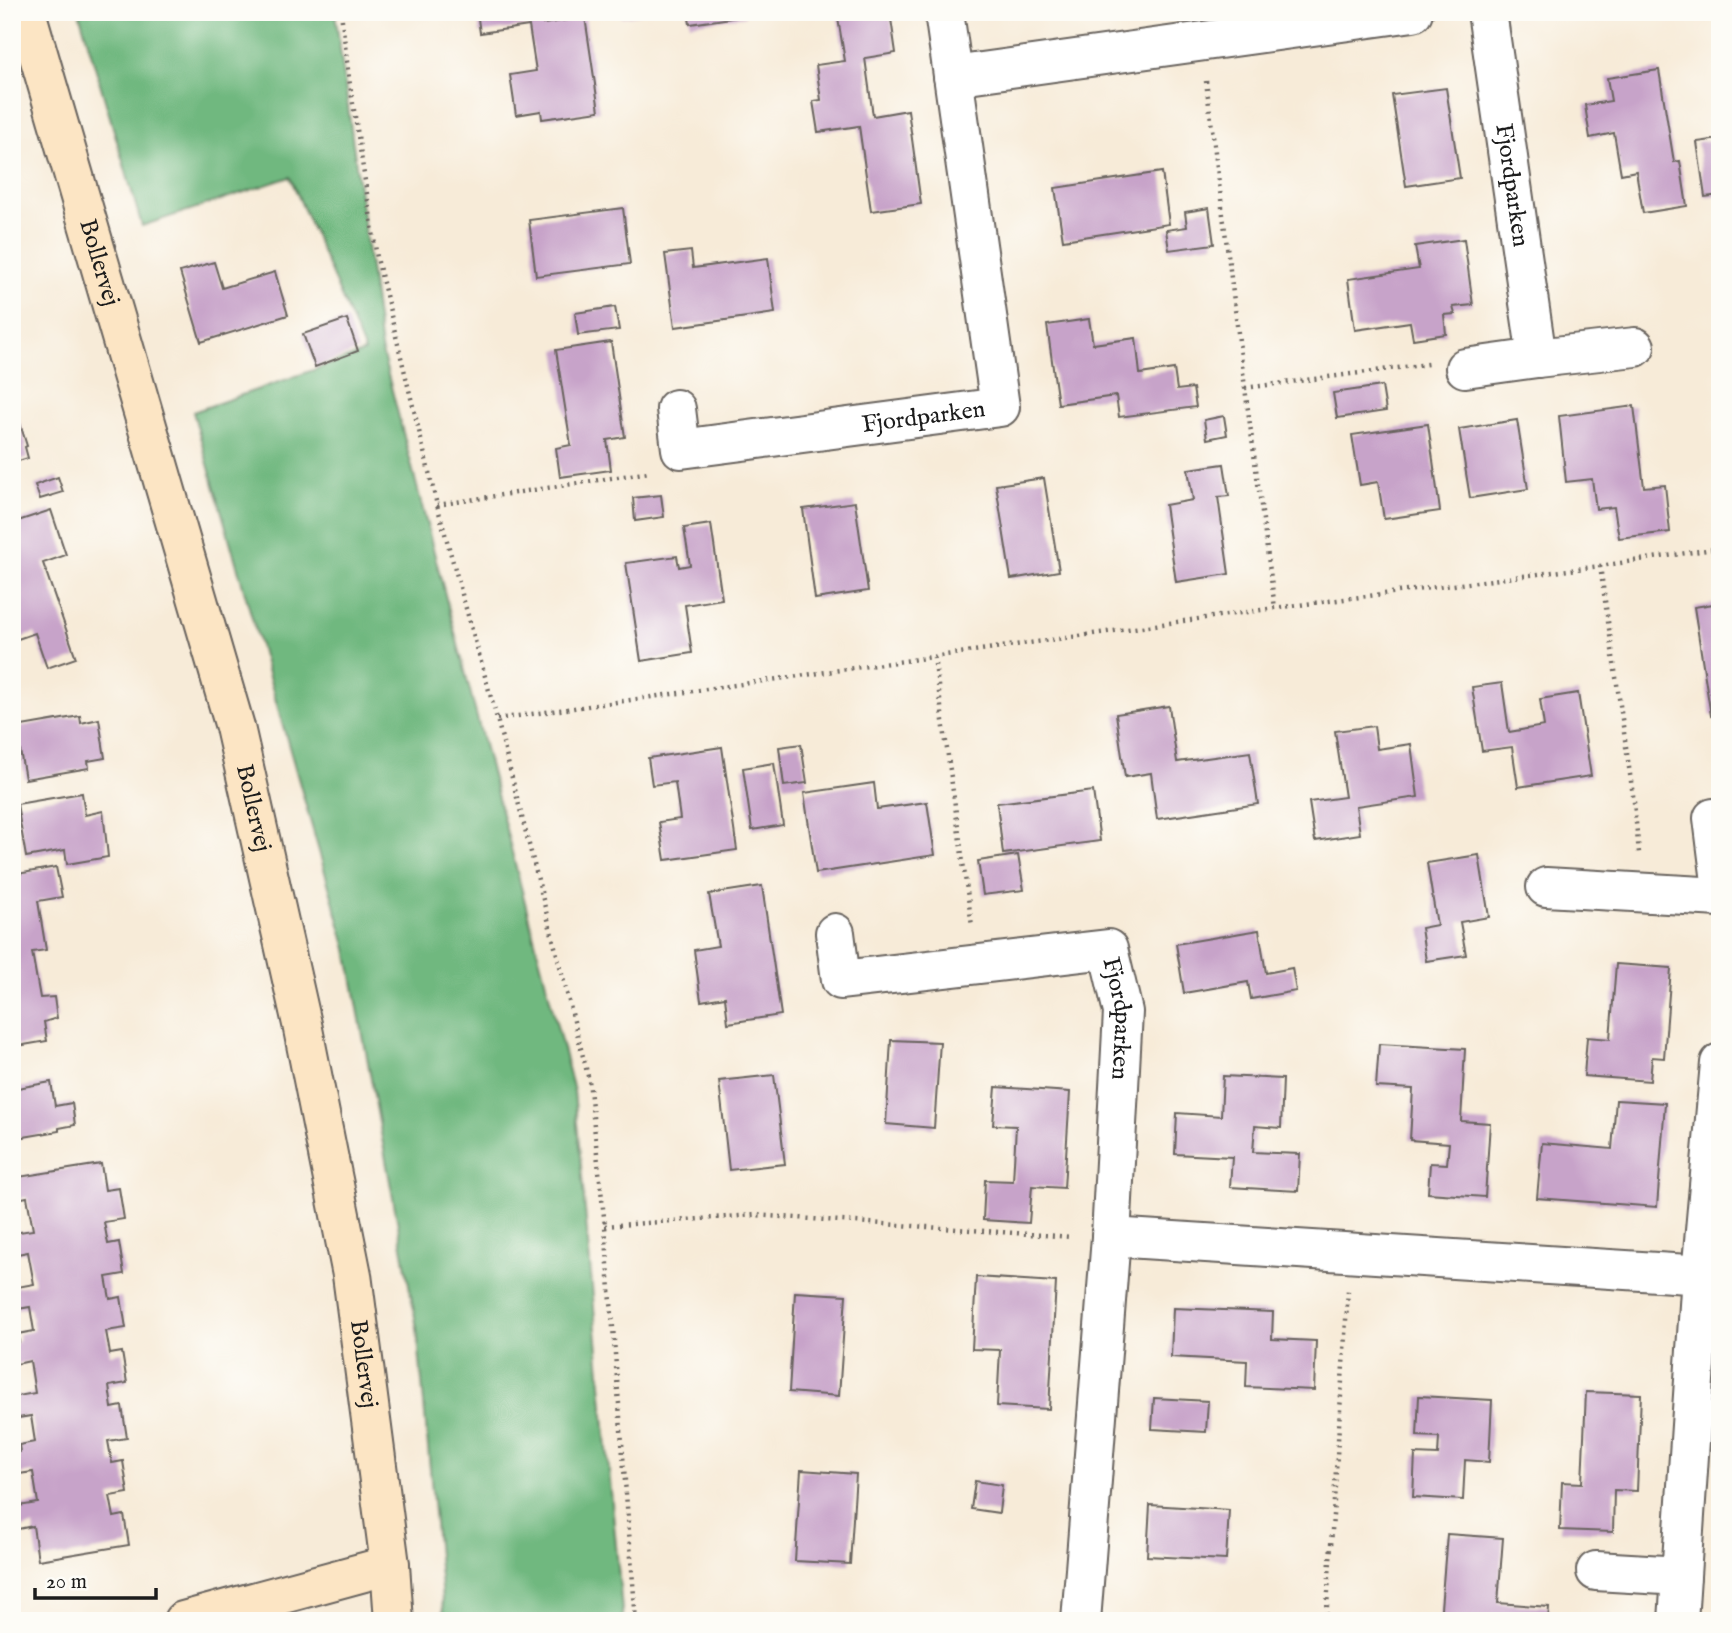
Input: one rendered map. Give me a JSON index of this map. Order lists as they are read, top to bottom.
{
  "streets": {
    "main road": ["Bollervej"],
    "street": ["Fjordparken"]
  },
  "scale_bar": "20 m"
}
